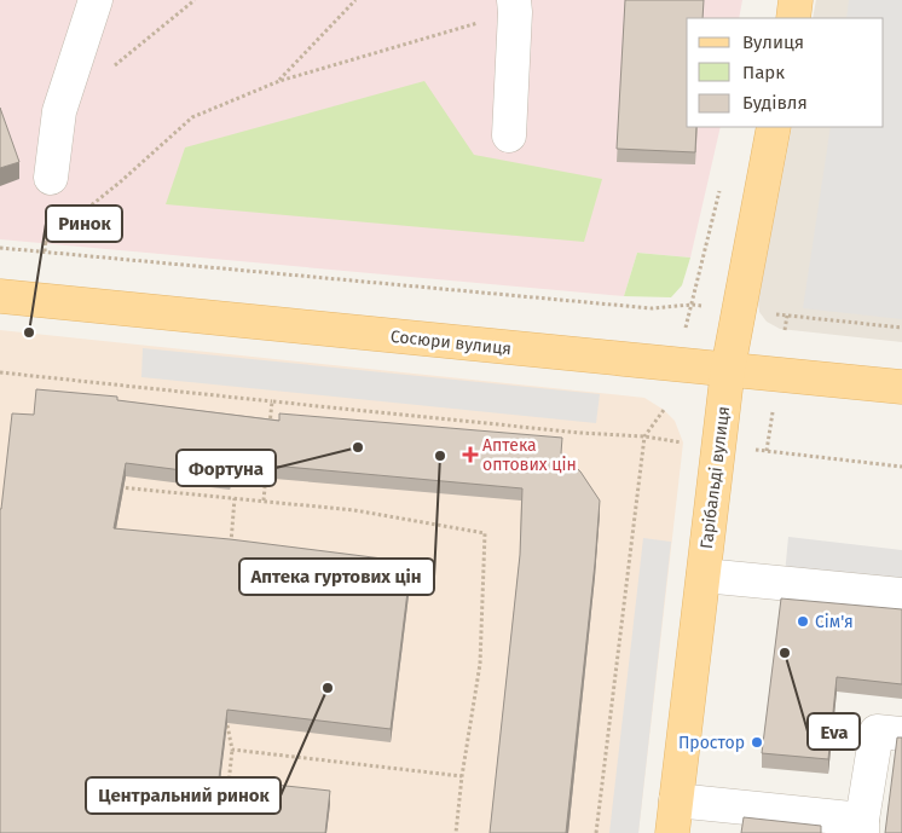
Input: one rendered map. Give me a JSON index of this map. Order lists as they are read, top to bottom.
{
  "streets": {
    "main road": ["Сосюри вулиця", "Гарібальді вулиця"]
  },
  "crossings": [
    ["Сосюри вулиця", "Гарібальді вулиця"]
  ],
  "places": {
    "other": [
      "Ринок",
      "Фортуна",
      "Аптека гуртових цін",
      "Сім'я",
      "Eva",
      "Центральний ринок",
      "Простор"
    ],
    "health": ["Аптека оптових цін"]
  },
  "legend": ["Вулиця", "Парк", "Будівля"]
}
